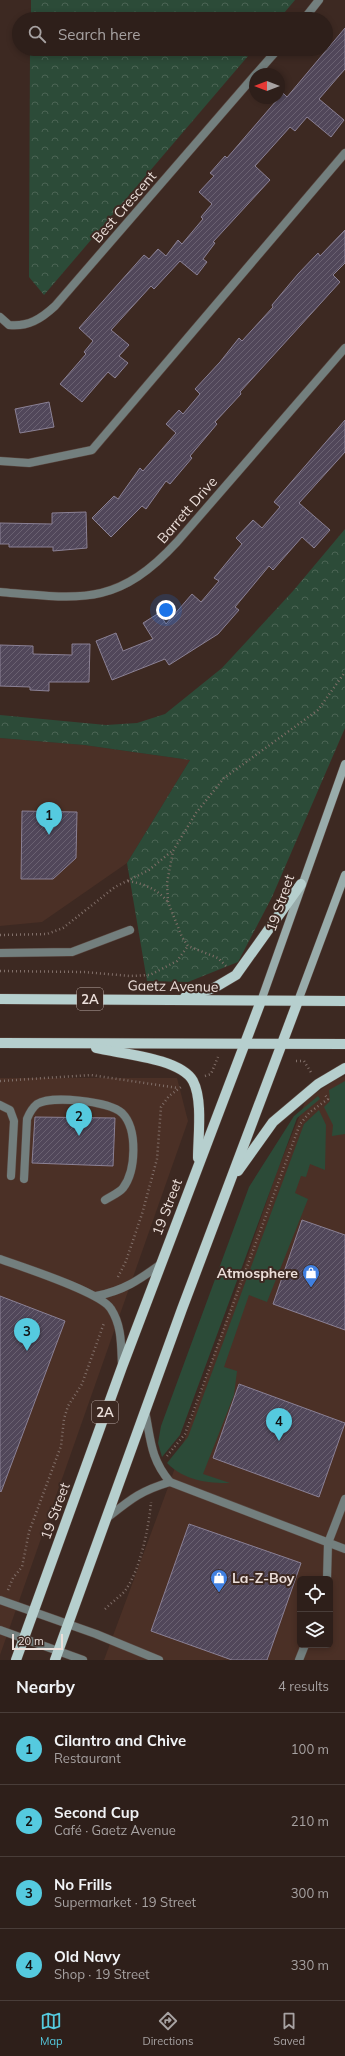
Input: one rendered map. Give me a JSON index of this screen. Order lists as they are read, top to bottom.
{
  "streets": {
    "main road": ["19 Street", "Gaetz Avenue", "2A"],
    "street": ["Best Crescent", "Barrett Drive"]
  },
  "crossings": [
    ["19 Street", "Gaetz Avenue"]
  ],
  "places": {
    "shop": ["Atmosphere", "La-Z-Boy"]
  },
  "scale_bar": "20 m",
  "north": "left",
  "page": {
    "search": "Search here",
    "pins": [
      "1",
      "2",
      "3",
      "4"
    ],
    "scale": "20 m",
    "heading": ["Nearby", "4 results"],
    "list": [
      {
        "mark": "1",
        "name": "Cilantro and Chive",
        "note": "Restaurant",
        "value": "100 m"
      },
      {
        "mark": "2",
        "name": "Second Cup",
        "note": "Café · Gaetz Avenue",
        "value": "210 m"
      },
      {
        "mark": "3",
        "name": "No Frills",
        "note": "Supermarket · 19 Street",
        "value": "300 m"
      },
      {
        "mark": "4",
        "name": "Old Navy",
        "note": "Shop · 19 Street",
        "value": "330 m"
      }
    ],
    "nav": ["Map", "Directions", "Saved"]
  }
}
